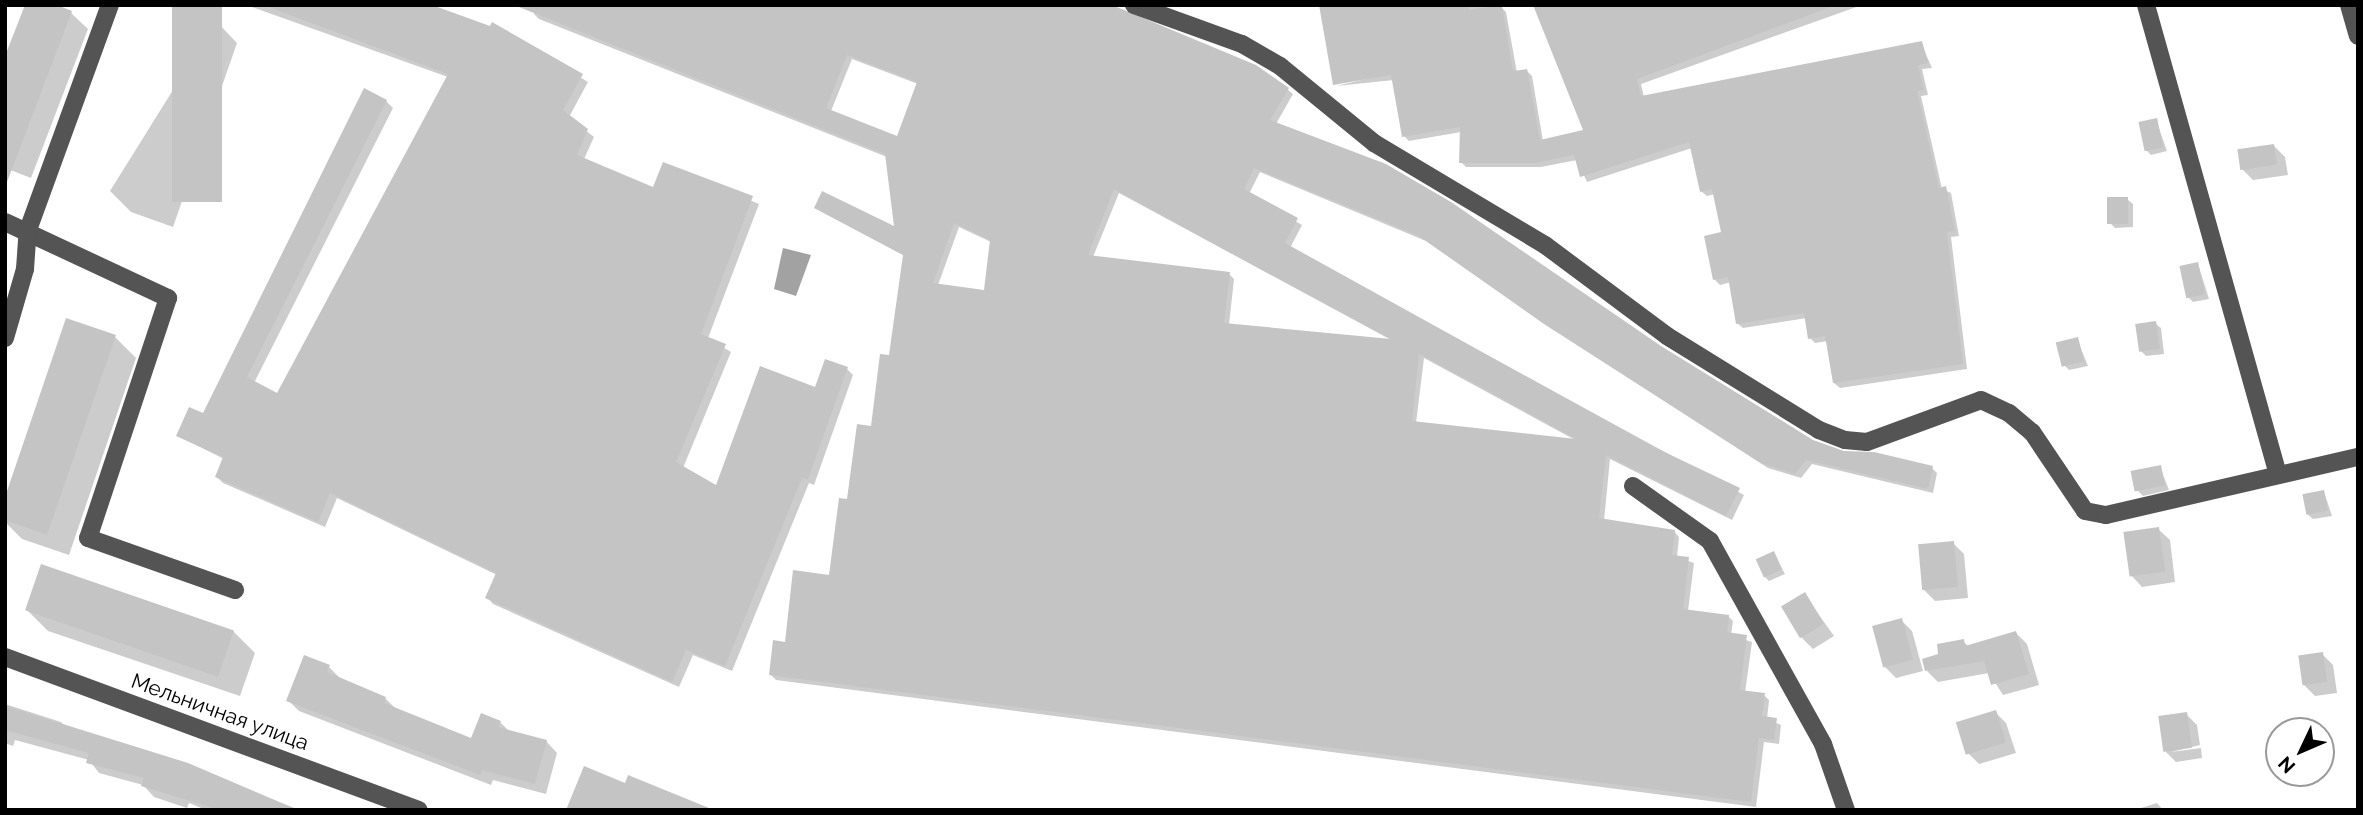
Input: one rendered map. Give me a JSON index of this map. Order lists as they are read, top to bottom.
{
  "streets": {
    "street": ["Мельничная улица"]
  },
  "north": "bottom left"
}
